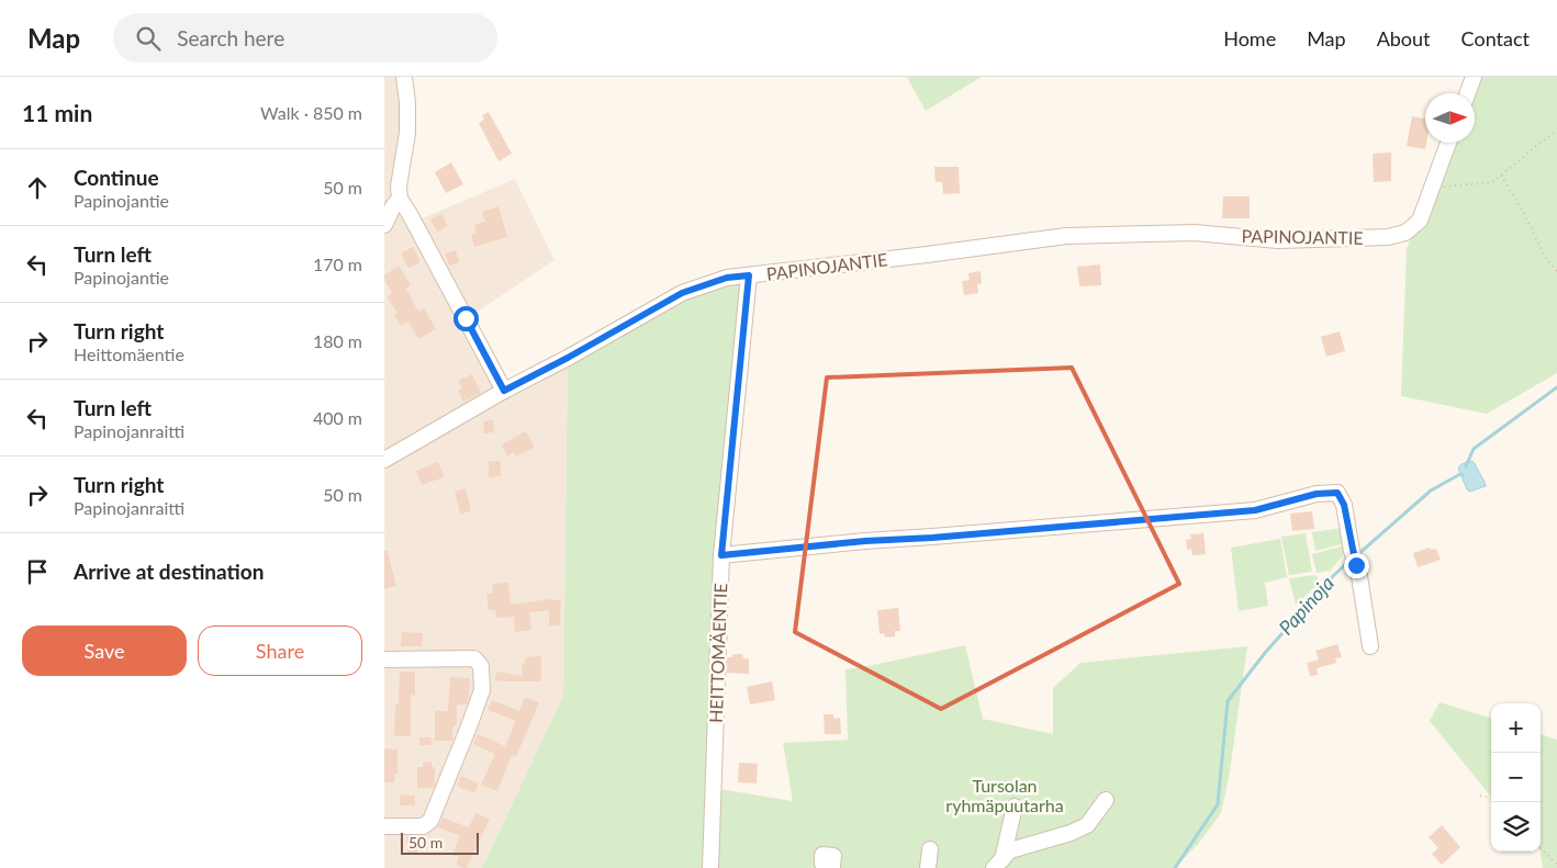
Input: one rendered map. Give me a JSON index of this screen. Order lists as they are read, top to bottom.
{
  "streets": {
    "street": ["PAPINOJANTIE", "HEITTOMÄENTIE"]
  },
  "crossings": [
    ["PAPINOJANTIE", "HEITTOMÄENTIE"]
  ],
  "water": ["Papinoja"],
  "parks": ["Tursolan ryhmäpuutarha"],
  "scale_bar": "50 m",
  "north": "right",
  "page": {
    "header": "Map",
    "search": "Search here",
    "nav": [
      "Home",
      "Map",
      "About",
      "Contact"
    ],
    "heading": ["11 min", "Walk · 850 m"],
    "list": [
      ["Continue", "Papinojantie", "50 m"],
      ["Turn left", "Papinojantie", "170 m"],
      ["Turn right", "Heittomäentie", "180 m"],
      ["Turn left", "Papinojanraitti", "400 m"],
      ["Turn right", "Papinojanraitti", "50 m"],
      "Arrive at destination"
    ],
    "buttons": ["Save", "Share"],
    "map_buttons": ["+", "−"],
    "scale": "50 m"
  }
}
